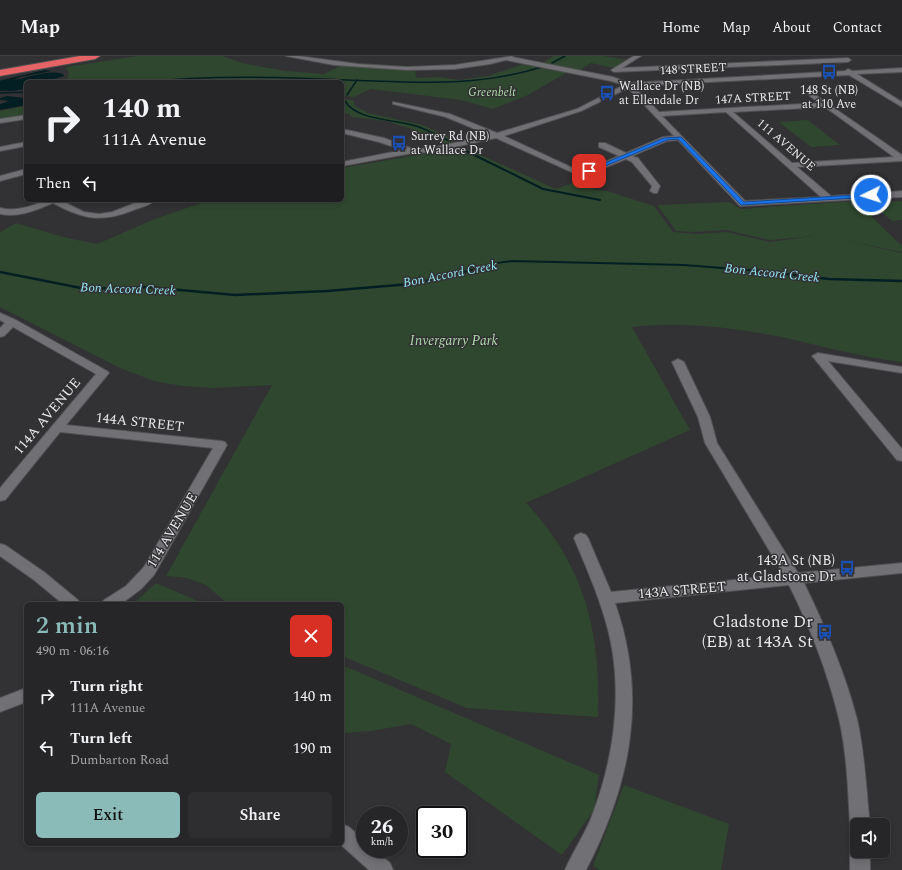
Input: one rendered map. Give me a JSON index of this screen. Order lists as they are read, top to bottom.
{
  "streets": {
    "street": [
      "148 STREET",
      "147A STREET",
      "111 AVENUE",
      "114A AVENUE",
      "144A STREET",
      "114 AVENUE",
      "143A STREET"
    ]
  },
  "crossings": [
    ["147A STREET", "111 AVENUE"],
    ["114A AVENUE", "144A STREET"],
    ["144A STREET", "114 AVENUE"]
  ],
  "water": ["Bon Accord Creek"],
  "parks": ["Greenbelt", "Invergarry Park"],
  "places": {
    "bus stop": [
      "148 St (NB) at 110 Ave",
      "Wallace Dr (NB) at Ellendale Dr",
      "Surrey Rd (NB) at Wallace Dr",
      "143A St (NB) at Gladstone Dr",
      "Gladstone Dr (EB) at 143A St"
    ]
  },
  "page": {
    "header": "Map",
    "nav": [
      "Home",
      "Map",
      "About",
      "Contact"
    ],
    "turn": ["140 m", "111A Avenue"],
    "then": "Then",
    "heading": ["2 min", "490 m · 06:16"],
    "list": [
      {
        "name": "Turn right",
        "note": "111A Avenue",
        "value": "140 m"
      },
      {
        "name": "Turn left",
        "note": "Dumbarton Road",
        "value": "190 m"
      }
    ],
    "buttons": ["Exit", "Share"],
    "speed": "26 km/h",
    "limit": "30"
  }
}
